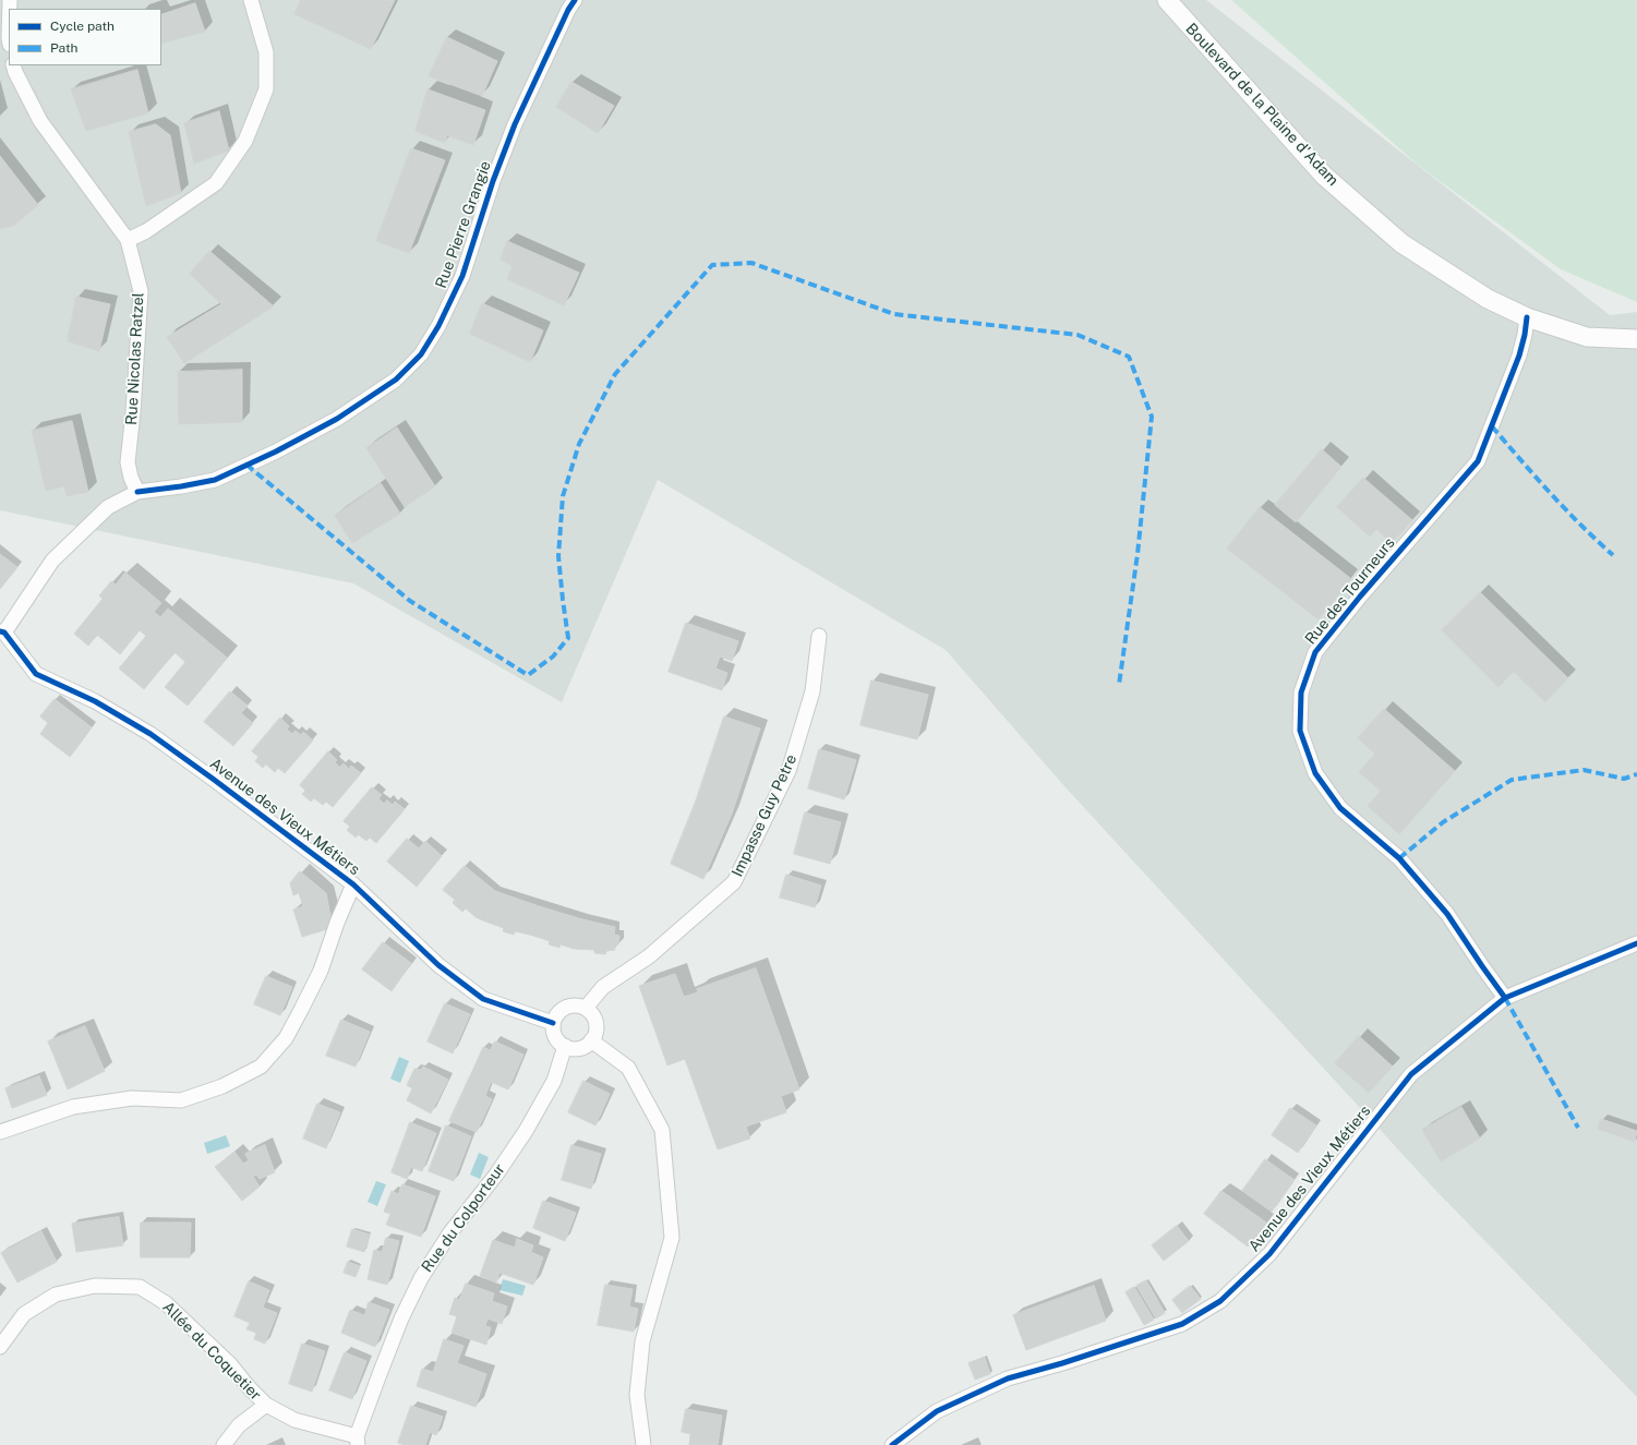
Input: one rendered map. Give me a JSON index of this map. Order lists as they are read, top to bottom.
{
  "streets": {
    "street": [
      "Boulevard de la Plaine d'Adam",
      "Rue Pierre Grangie",
      "Rue Nicolas Ratzel",
      "Rue des Tourneurs",
      "Impasse Guy Petre",
      "Avenue des Vieux Métiers",
      "Rue du Colporteur",
      "Allée du Coquetier"
    ]
  },
  "crossings": [
    ["Boulevard de la Plaine d'Adam", "Rue des Tourneurs"],
    ["Rue Pierre Grangie", "Rue Nicolas Ratzel"],
    ["Rue des Tourneurs", "Avenue des Vieux Métiers"],
    ["Impasse Guy Petre", "Avenue des Vieux Métiers"],
    ["Impasse Guy Petre", "Rue du Colporteur"],
    ["Avenue des Vieux Métiers", "Rue du Colporteur"],
    ["Rue du Colporteur", "Allée du Coquetier"]
  ],
  "legend": ["Cycle path", "Path"]
}
